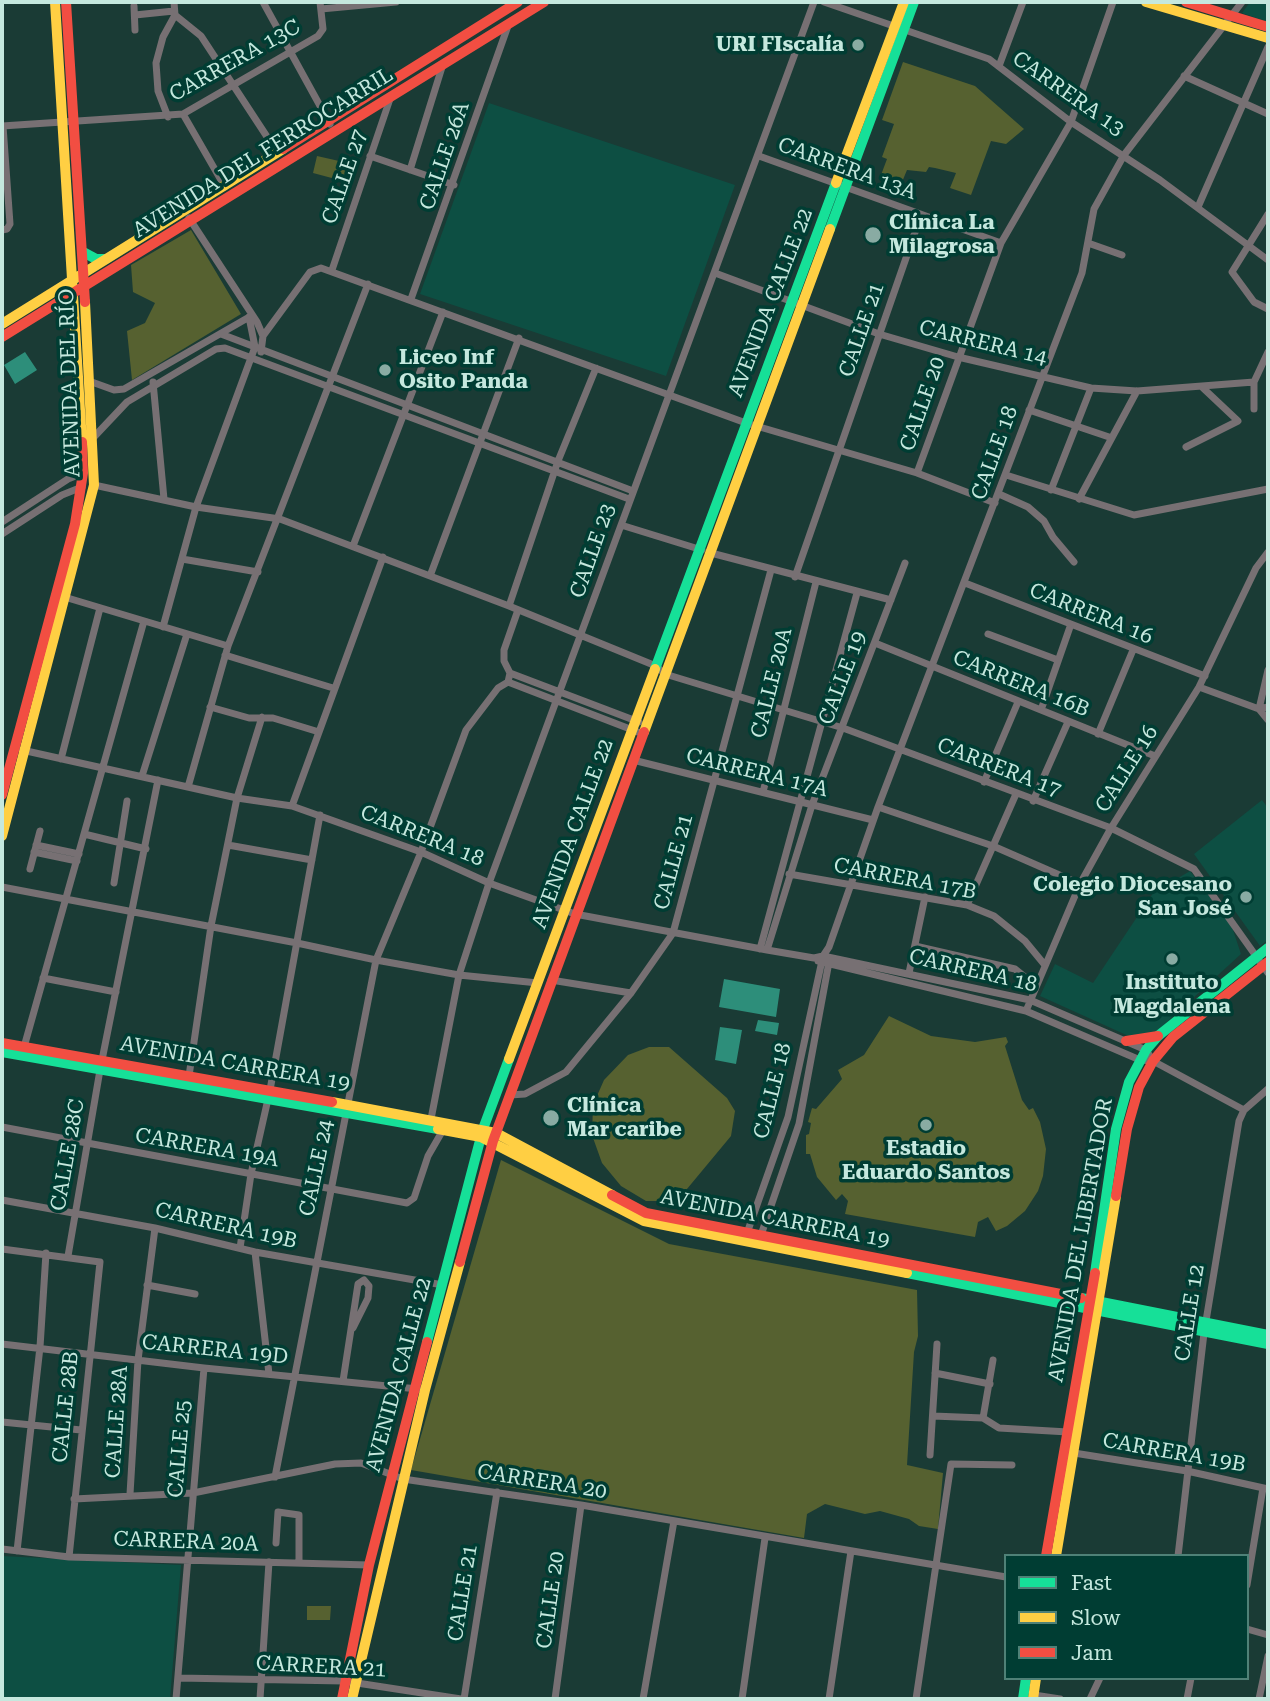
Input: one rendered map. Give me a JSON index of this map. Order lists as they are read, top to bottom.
{
  "streets": {
    "main road": [
      "AVENIDA DEL FERROCARRIL",
      "AVENIDA CALLE 22",
      "AVENIDA DEL RÍO",
      "AVENIDA CARRERA 19",
      "AVENIDA DEL LIBERTADOR"
    ],
    "street": [
      "CARRERA 13C",
      "CARRERA 13",
      "CALLE 26A",
      "CARRERA 13A",
      "CALLE 27",
      "CALLE 21",
      "CARRERA 14",
      "CALLE 20",
      "CALLE 18",
      "CALLE 23",
      "CARRERA 16",
      "CALLE 19",
      "CALLE 20A",
      "CARRERA 16B",
      "CARRERA 17",
      "CALLE 16",
      "CARRERA 17A",
      "CARRERA 18",
      "CARRERA 17B",
      "CARRERA 19A",
      "CALLE 28C",
      "CALLE 24",
      "CARRERA 19B",
      "CALLE 12",
      "CARRERA 19D",
      "CALLE 28B",
      "CALLE 28A",
      "CALLE 25",
      "CARRERA 20",
      "CARRERA 20A",
      "CARRERA 21"
    ]
  },
  "crossings": [
    ["CARRERA 13C", "CALLE 27"],
    ["CARRERA 13C", "AVENIDA DEL RÍO"],
    ["CARRERA 13", "AVENIDA CALLE 22"],
    ["CARRERA 13", "CALLE 20"],
    ["CARRERA 13", "CALLE 18"],
    ["AVENIDA DEL FERROCARRIL", "CALLE 26A"],
    ["AVENIDA DEL FERROCARRIL", "CALLE 27"],
    ["AVENIDA DEL FERROCARRIL", "AVENIDA DEL RÍO"],
    ["CARRERA 13A", "AVENIDA CALLE 22"],
    ["CARRERA 13A", "CALLE 21"],
    ["CARRERA 13A", "CALLE 20"],
    ["CARRERA 13A", "CALLE 23"],
    ["AVENIDA CALLE 22", "CALLE 21"],
    ["AVENIDA CALLE 22", "CARRERA 14"],
    ["AVENIDA CALLE 22", "CARRERA 17"],
    ["AVENIDA CALLE 22", "CARRERA 17A"],
    ["AVENIDA CALLE 22", "CARRERA 18"],
    ["AVENIDA CALLE 22", "AVENIDA CARRERA 19"],
    ["AVENIDA CALLE 22", "CARRERA 19B"],
    ["AVENIDA CALLE 22", "CARRERA 19D"],
    ["AVENIDA CALLE 22", "CARRERA 20"],
    ["AVENIDA CALLE 22", "CARRERA 20A"],
    ["AVENIDA CALLE 22", "CARRERA 21"],
    ["CALLE 21", "CARRERA 14"],
    ["CALLE 21", "CARRERA 17"],
    ["CALLE 21", "CARRERA 17A"],
    ["CALLE 21", "CARRERA 18"],
    ["CALLE 21", "CARRERA 20"],
    ["CALLE 21", "CARRERA 21"],
    ["CARRERA 14", "CALLE 20"],
    ["CARRERA 14", "CALLE 18"],
    ["CARRERA 14", "CALLE 23"],
    ["AVENIDA DEL RÍO", "CARRERA 18"],
    ["CALLE 20", "CARRERA 20"],
    ["CALLE 18", "CARRERA 16"],
    ["CALLE 18", "CARRERA 16B"],
    ["CALLE 18", "CARRERA 17"],
    ["CALLE 18", "CARRERA 17A"],
    ["CALLE 18", "CARRERA 18"],
    ["CALLE 18", "CARRERA 17B"],
    ["CALLE 18", "AVENIDA CARRERA 19"],
    ["CALLE 23", "CARRERA 18"],
    ["CALLE 23", "AVENIDA CARRERA 19"],
    ["CARRERA 16", "CALLE 16"],
    ["CALLE 19", "CARRERA 16B"],
    ["CALLE 19", "CARRERA 17"],
    ["CALLE 19", "CARRERA 17A"],
    ["CALLE 20A", "CARRERA 17"],
    ["CALLE 20A", "CARRERA 17A"],
    ["CARRERA 16B", "CALLE 16"],
    ["CARRERA 17", "CALLE 16"],
    ["CARRERA 17", "AVENIDA DEL LIBERTADOR"],
    ["CALLE 16", "CARRERA 18"],
    ["CALLE 16", "CARRERA 17B"],
    ["CARRERA 18", "CALLE 28C"],
    ["CARRERA 18", "CALLE 24"],
    ["CARRERA 18", "AVENIDA DEL LIBERTADOR"],
    ["AVENIDA CARRERA 19", "CARRERA 19A"],
    ["AVENIDA CARRERA 19", "CALLE 28C"],
    ["AVENIDA CARRERA 19", "CALLE 24"],
    ["AVENIDA CARRERA 19", "AVENIDA DEL LIBERTADOR"],
    ["AVENIDA CARRERA 19", "CALLE 12"],
    ["CARRERA 19A", "CALLE 28C"],
    ["CARRERA 19A", "CALLE 24"],
    ["CALLE 28C", "CARRERA 19B"],
    ["CALLE 28C", "CALLE 28B"],
    ["CALLE 24", "CARRERA 19B"],
    ["CALLE 24", "CARRERA 19D"],
    ["CALLE 24", "CARRERA 20"],
    ["CARRERA 19B", "AVENIDA DEL LIBERTADOR"],
    ["CARRERA 19B", "CALLE 12"],
    ["CARRERA 19B", "CALLE 28A"],
    ["CARRERA 19D", "CALLE 28B"],
    ["CARRERA 19D", "CALLE 28A"],
    ["CARRERA 19D", "CALLE 25"],
    ["CALLE 28B", "CARRERA 20"],
    ["CALLE 28B", "CARRERA 20A"],
    ["CALLE 28A", "CARRERA 20"],
    ["CALLE 25", "CARRERA 20"],
    ["CALLE 25", "CARRERA 20A"],
    ["CALLE 25", "CARRERA 21"]
  ],
  "places": [
    "URI FIscalía",
    "Clínica La Milagrosa",
    "Liceo Inf Osito Panda",
    "Colegio Diocesano San José",
    "Instituto Magdalena",
    "Clínica Mar caribe",
    "Estadio Eduardo Santos"
  ],
  "legend": ["Fast", "Slow", "Jam"]
}
